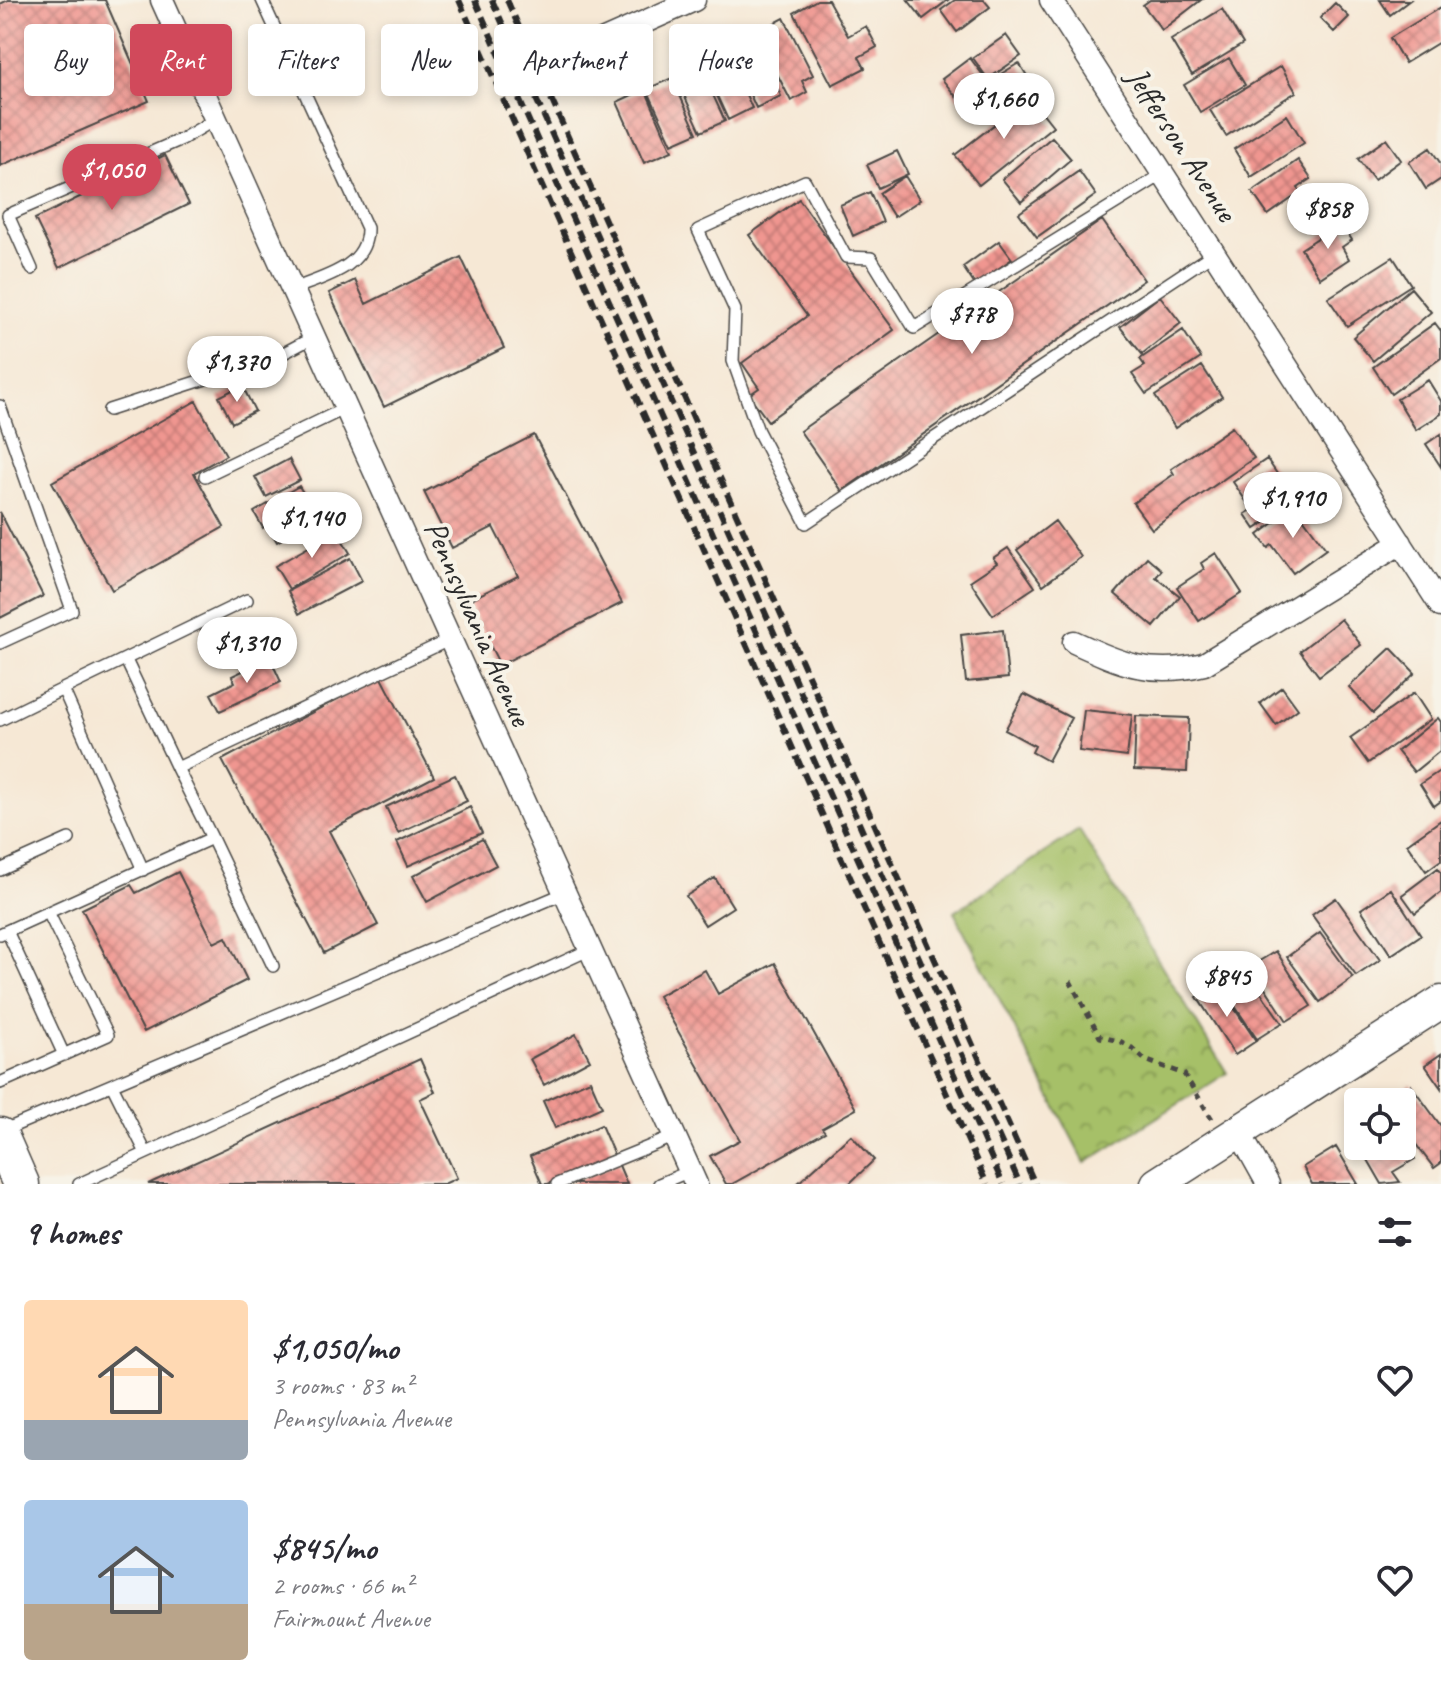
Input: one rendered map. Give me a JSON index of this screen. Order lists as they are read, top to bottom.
{
  "streets": {
    "street": ["Jefferson Avenue", "Pennsylvania Avenue"]
  },
  "page": {
    "chip": [
      "Buy",
      "Rent",
      "Filters",
      "New",
      "Apartment",
      "House"
    ],
    "price": [
      "$1,660",
      "$1,050",
      "$858",
      "$778",
      "$1,370",
      "$1,910",
      "$1,140",
      "$1,310",
      "$845"
    ],
    "heading": "9 homes",
    "list": [
      {
        "name": "$1,050/mo",
        "note": "3 rooms · 83 m² · Pennsylvania Avenue"
      },
      {
        "name": "$845/mo",
        "note": "2 rooms · 66 m² · Fairmount Avenue"
      }
    ]
  }
}
